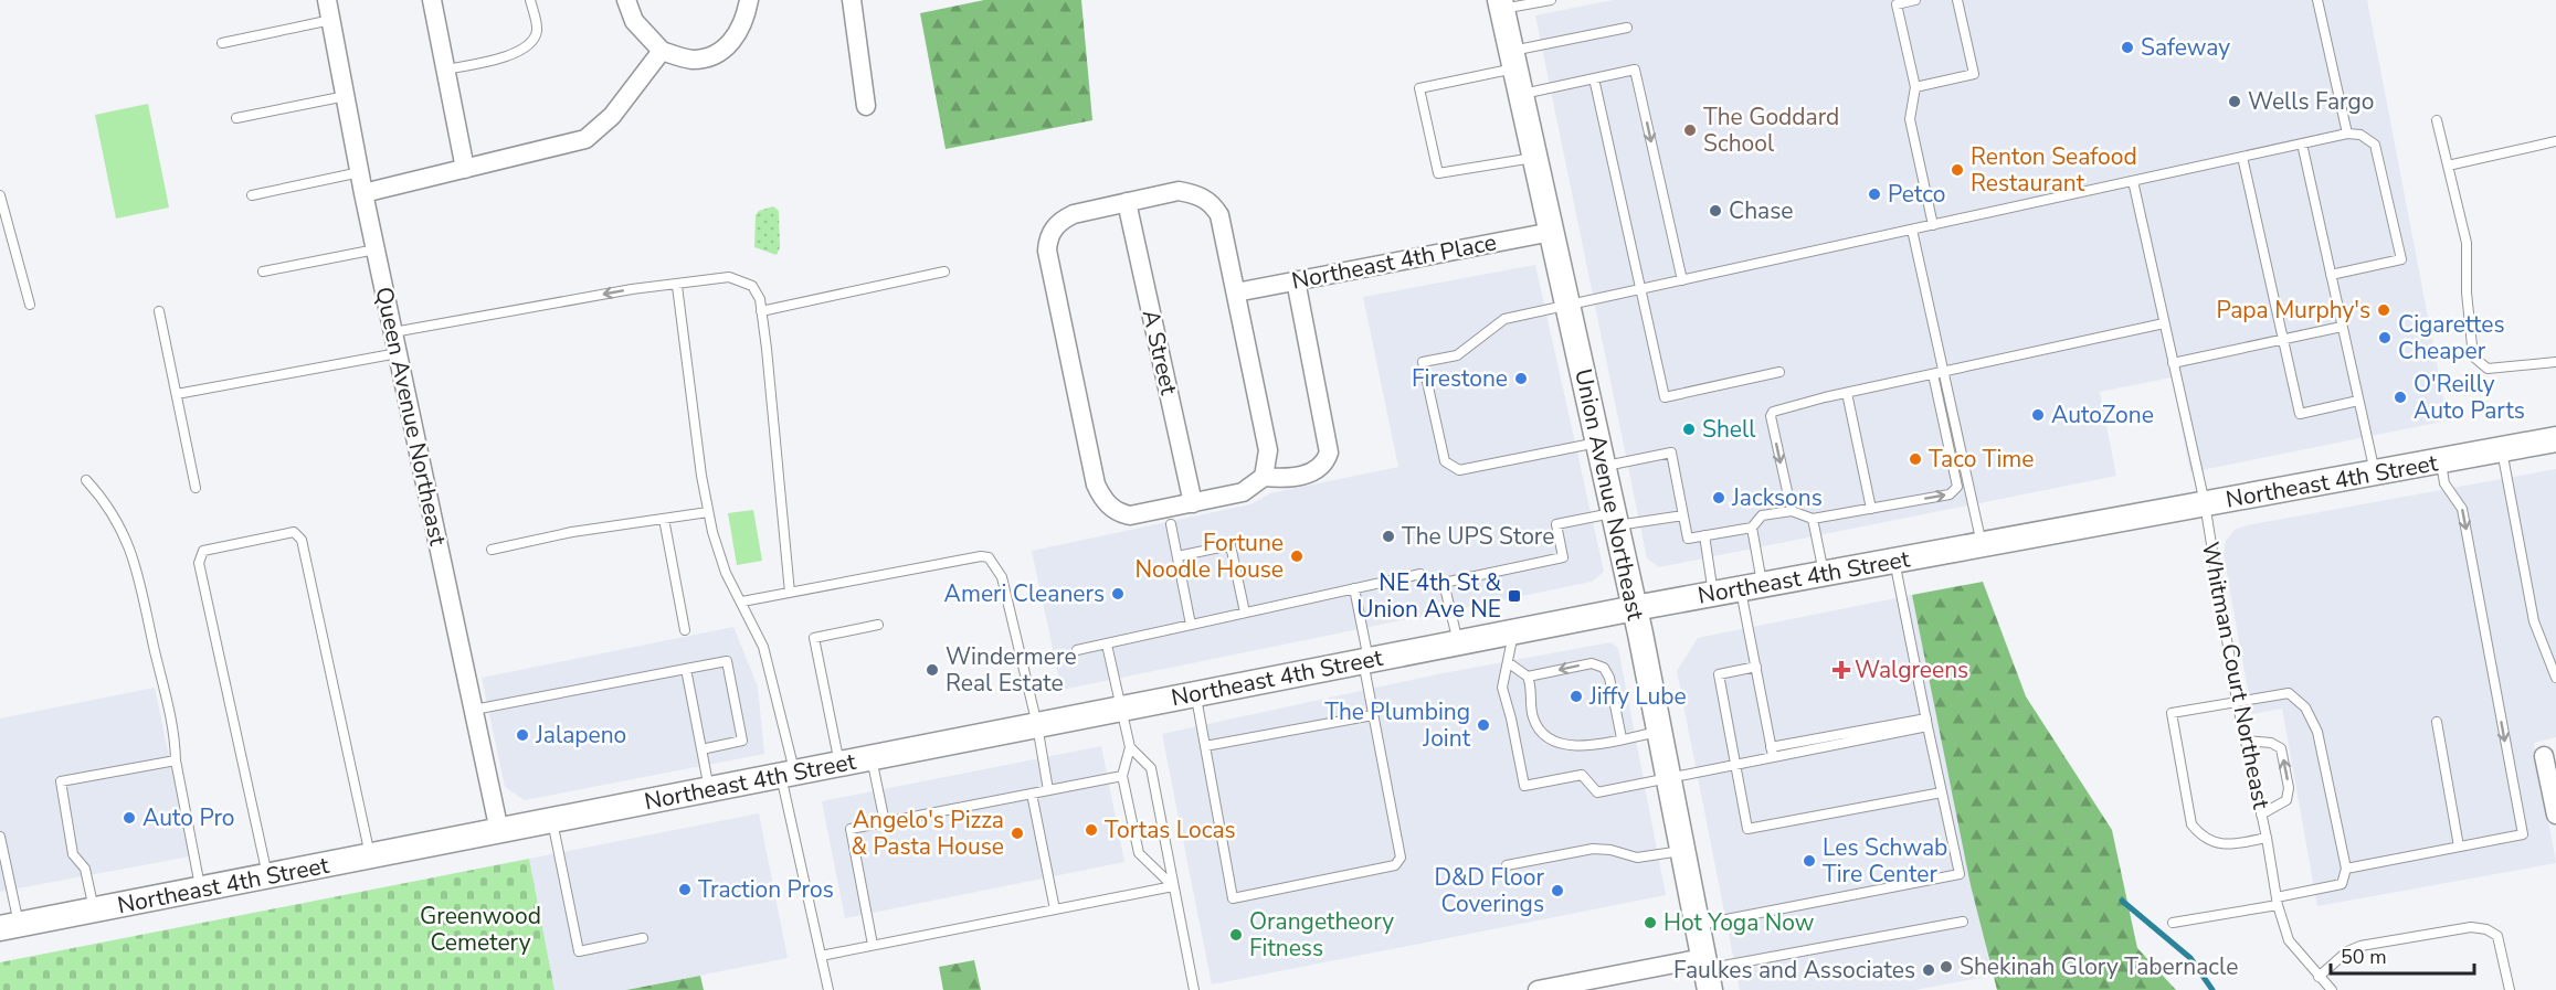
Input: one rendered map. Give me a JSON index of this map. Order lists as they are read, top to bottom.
{
  "streets": {
    "main road": ["Northeast 4th Street", "Union Avenue Northeast"],
    "street": ["Northeast 4th Place", "A Street", "Queen Avenue Northeast"],
    "lane": ["Whitman Court Northeast"]
  },
  "crossings": [
    ["Northeast 4th Place", "Union Avenue Northeast"],
    ["Queen Avenue Northeast", "Northeast 4th Street"],
    ["Northeast 4th Street", "Union Avenue Northeast"],
    ["Northeast 4th Street", "Whitman Court Northeast"]
  ],
  "parks": ["Greenwood Cemetery"],
  "places": {
    "other": [
      "Safeway",
      "Wells Fargo",
      "The Goddard School",
      "Renton Seafood Restaurant",
      "Petco",
      "Chase",
      "Papa Murphy's",
      "Cigarettes Cheaper",
      "Firestone",
      "O'Reilly Auto Parts",
      "AutoZone",
      "Shell",
      "Taco Time",
      "Jacksons",
      "The UPS Store",
      "Fortune Noodle House",
      "Ameri Cleaners",
      "Windermere Real Estate",
      "Jiffy Lube",
      "The Plumbing Joint",
      "Jalapeno",
      "Auto Pro",
      "Tortas Locas",
      "Angelo's Pizza & Pasta House",
      "Les Schwab Tire Center",
      "Traction Pros",
      "D&D Floor Coverings",
      "Hot Yoga Now",
      "Orangetheory Fitness",
      "Shekinah Glory Tabernacle",
      "Faulkes and Associates"
    ],
    "transit": ["NE 4th St & Union Ave NE"],
    "health": ["Walgreens"]
  },
  "scale_bar": "50 m"
}
